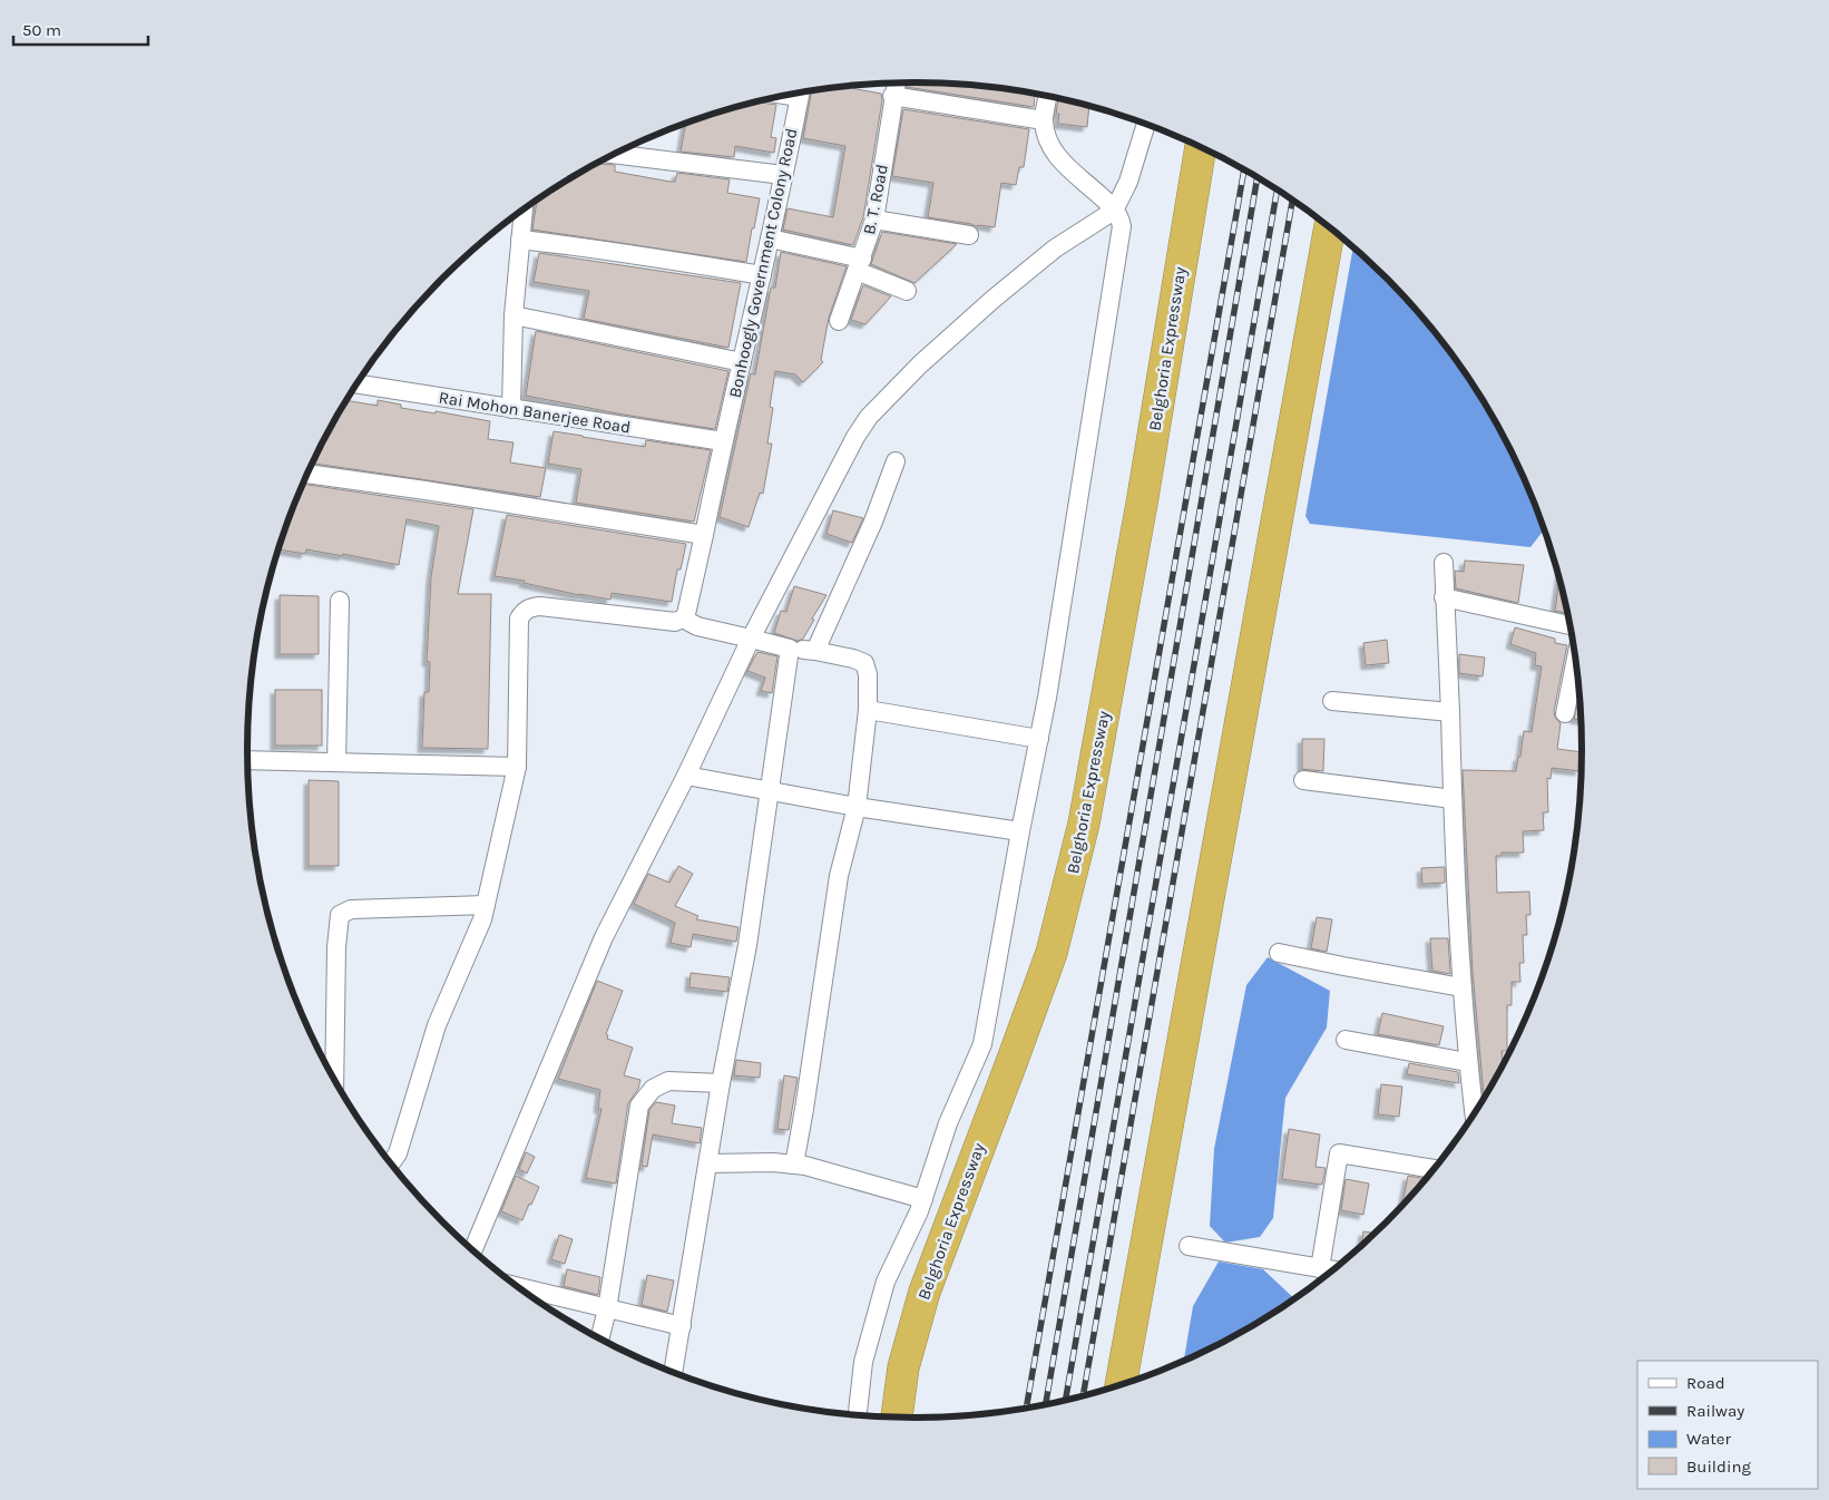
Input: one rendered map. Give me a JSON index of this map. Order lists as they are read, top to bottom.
{
  "streets": {
    "highway": ["Belghoria Expressway"],
    "street": ["B. T. Road", "Bonhoogly Government Colony Road", "Rai Mohon Banerjee Road"]
  },
  "crossings": [
    ["Bonhoogly Government Colony Road", "Rai Mohon Banerjee Road"]
  ],
  "legend": [
    "Road",
    "Railway",
    "Water",
    "Building"
  ],
  "scale_bar": "50 m"
}
